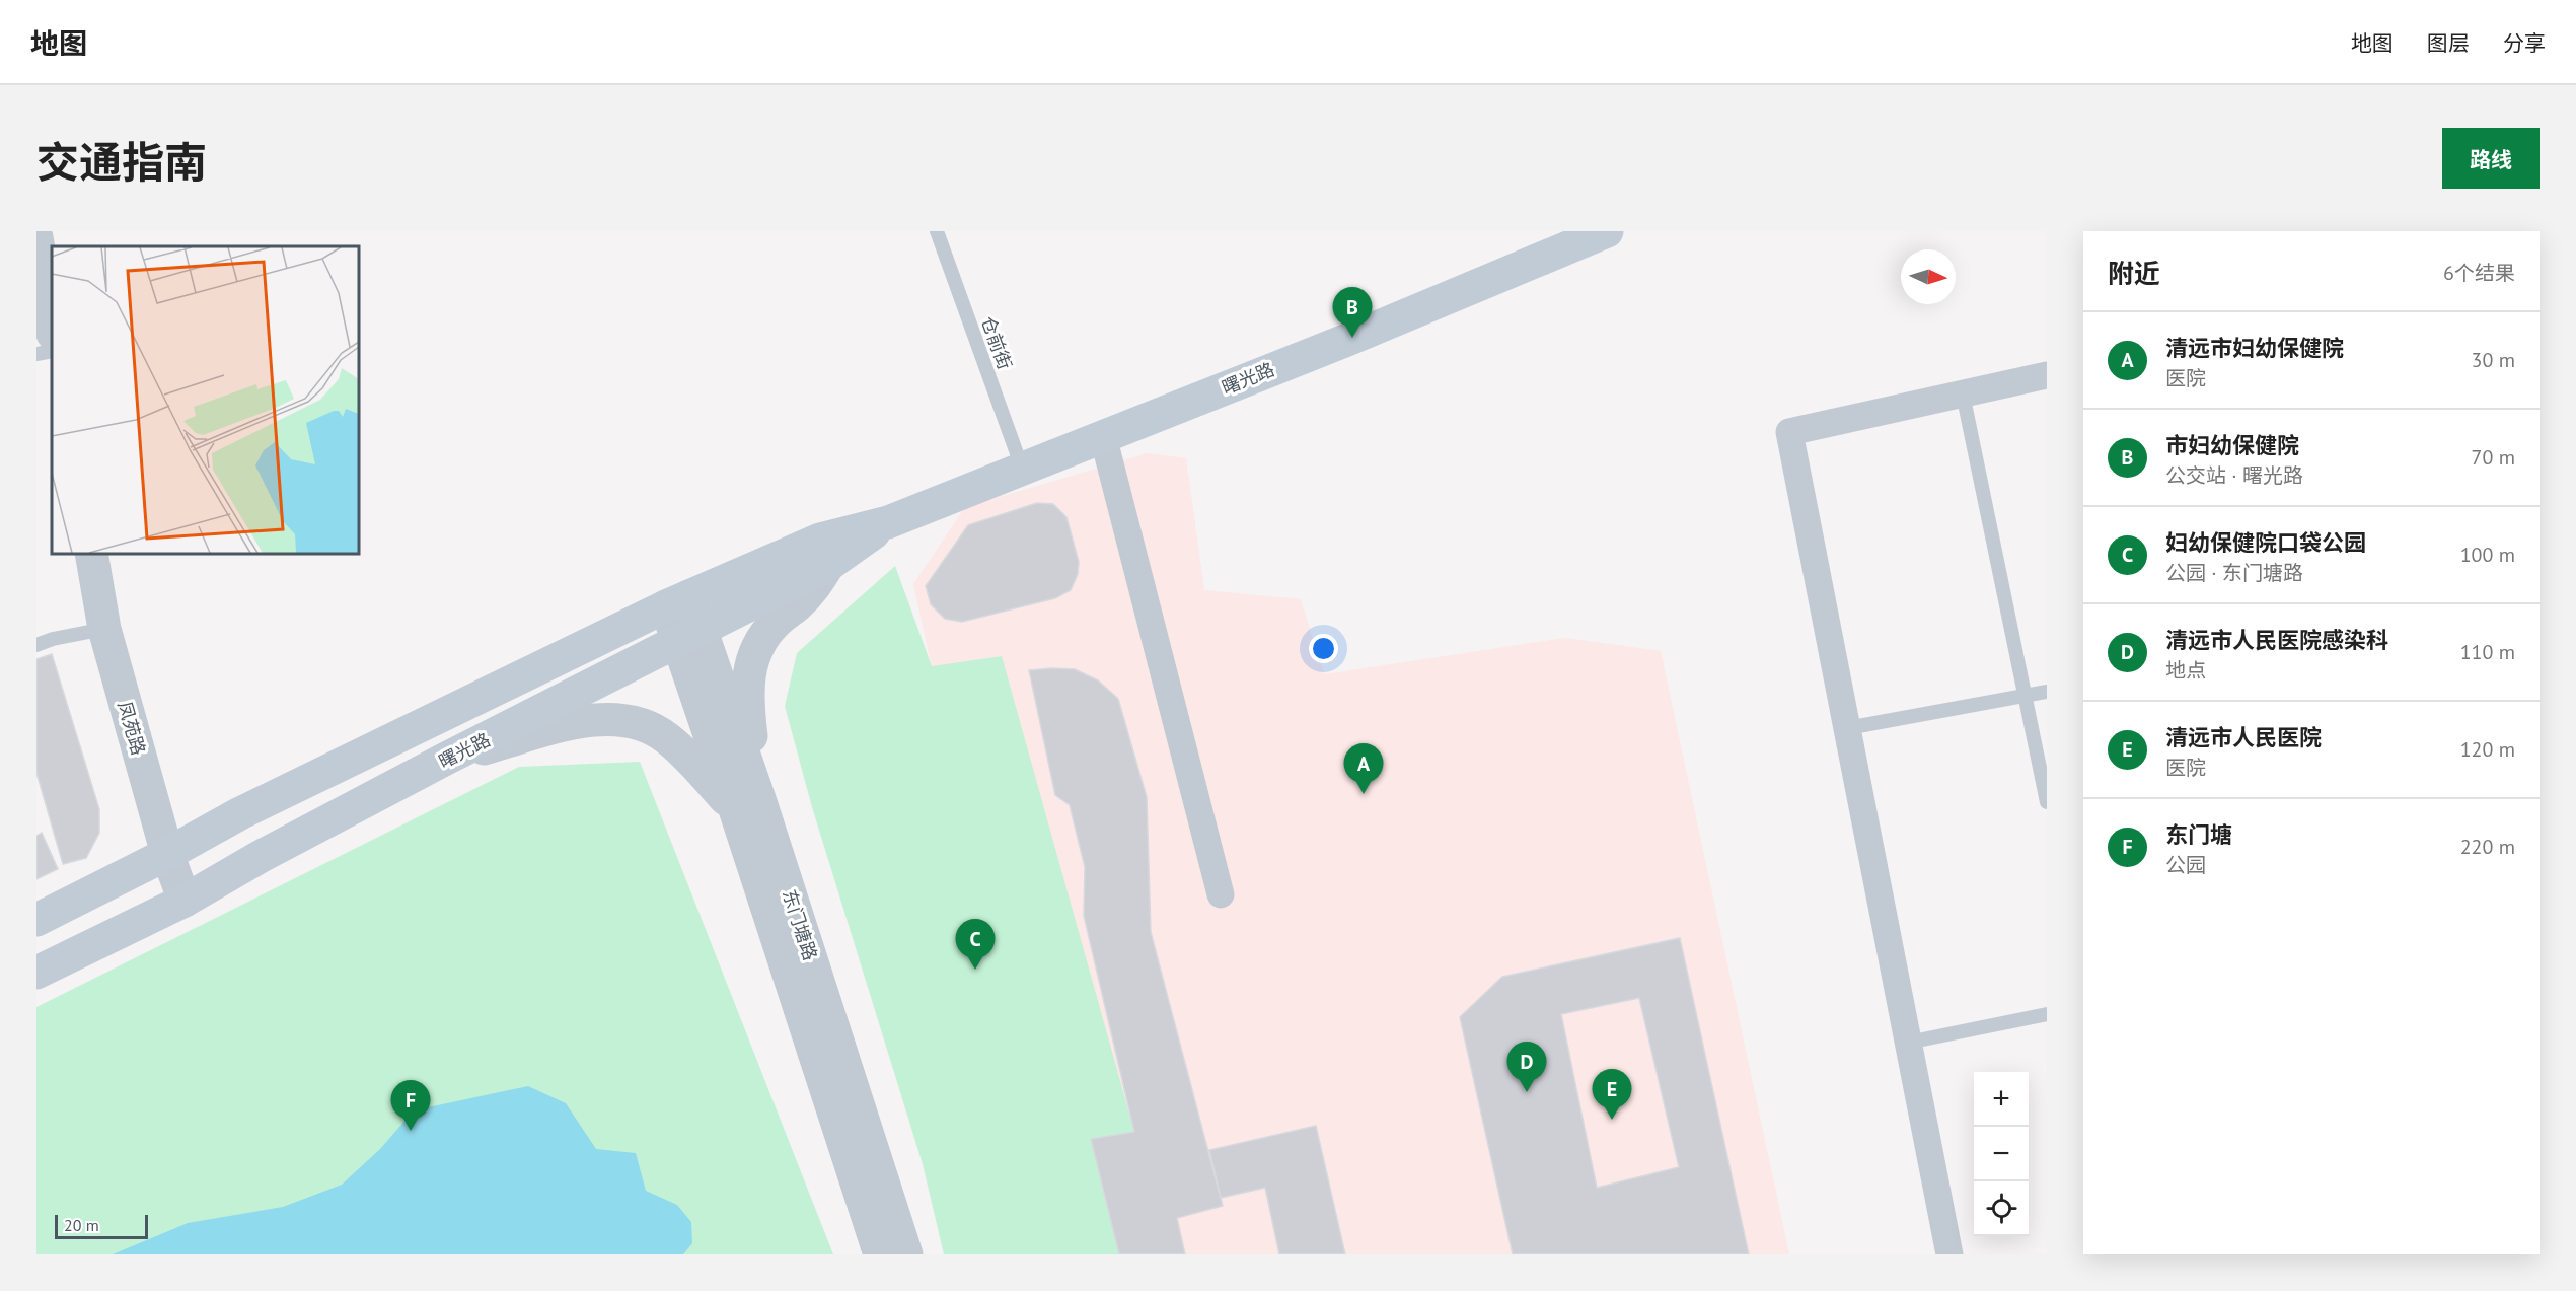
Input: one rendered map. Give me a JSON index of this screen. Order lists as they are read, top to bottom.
{
  "streets": {
    "main road": ["曙光路"],
    "street": ["凤苑路", "东门塘路"],
    "lane": ["仓前街"]
  },
  "crossings": [
    ["仓前街", "曙光路"],
    ["曙光路", "凤苑路"],
    ["曙光路", "东门塘路"]
  ],
  "scale_bar": "20 m",
  "north": "right",
  "page": {
    "header": "地图",
    "nav": ["地图", "图层", "分享"],
    "title": "交通指南",
    "buttons": "路线",
    "heading": ["附近", "6个结果"],
    "pins": [
      "B",
      "A",
      "C",
      "D",
      "E",
      "F"
    ],
    "list": [
      {
        "mark": "A",
        "name": "清远市妇幼保健院",
        "note": "医院",
        "value": "30 m"
      },
      {
        "mark": "B",
        "name": "市妇幼保健院",
        "note": "公交站 · 曙光路",
        "value": "70 m"
      },
      {
        "mark": "C",
        "name": "妇幼保健院口袋公园",
        "note": "公园 · 东门塘路",
        "value": "100 m"
      },
      {
        "mark": "D",
        "name": "清远市人民医院感染科",
        "note": "地点",
        "value": "110 m"
      },
      {
        "mark": "E",
        "name": "清远市人民医院",
        "note": "医院",
        "value": "120 m"
      },
      {
        "mark": "F",
        "name": "东门塘",
        "note": "公园",
        "value": "220 m"
      }
    ],
    "map_buttons": ["+", "−"],
    "scale": "20 m"
  }
}
